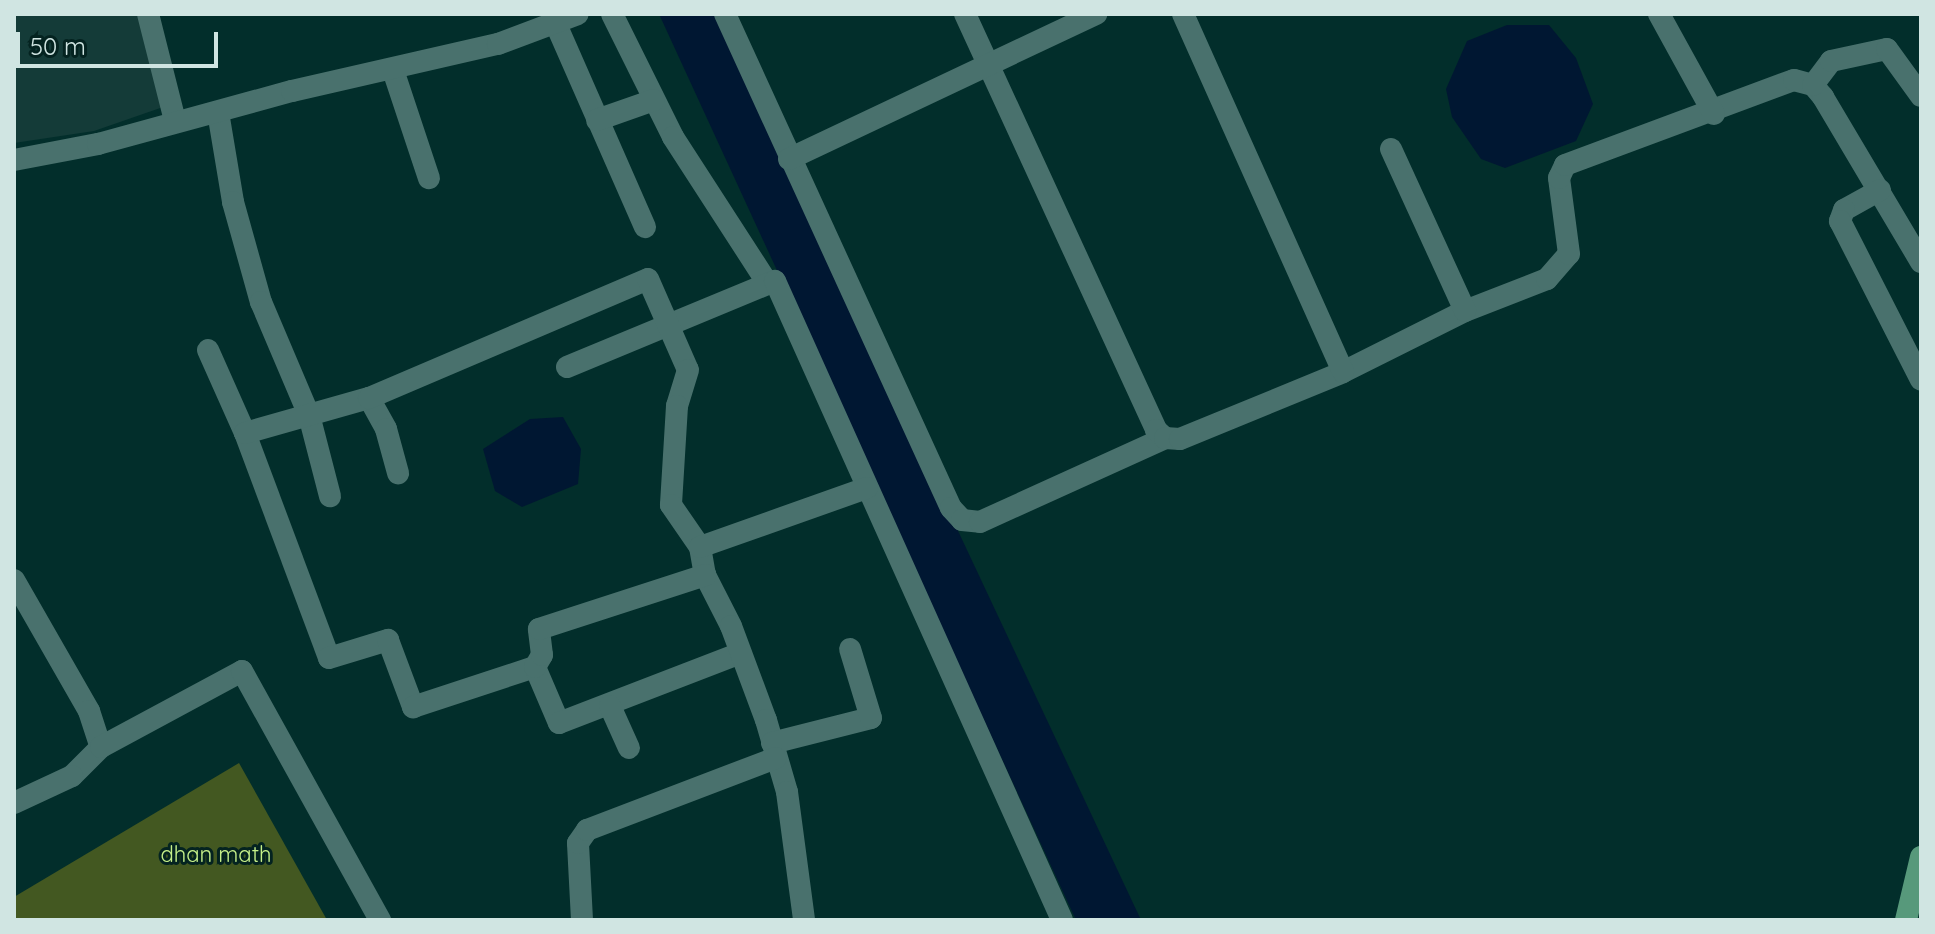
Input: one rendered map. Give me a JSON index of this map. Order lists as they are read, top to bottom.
{
  "parks": ["dhan math"],
  "scale_bar": "50 m"
}
